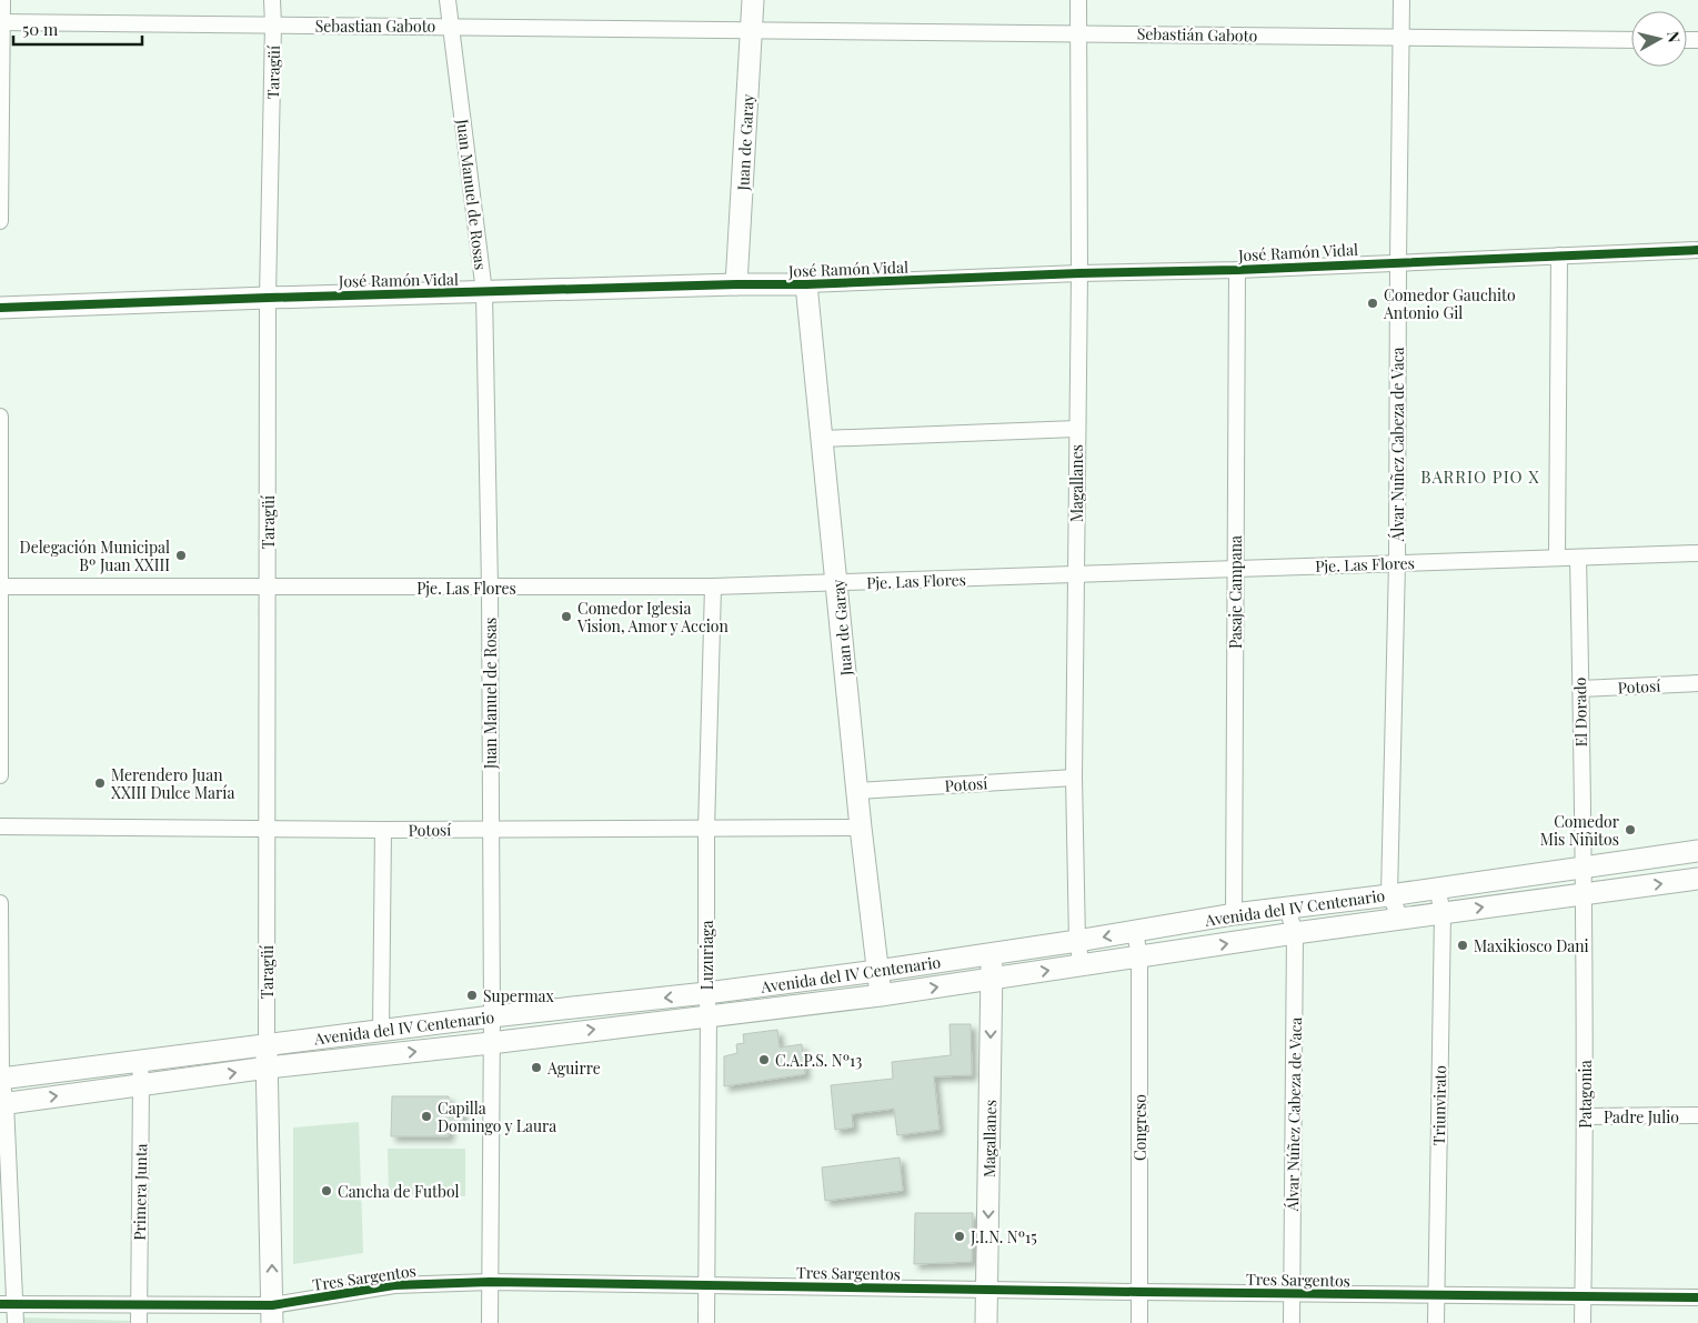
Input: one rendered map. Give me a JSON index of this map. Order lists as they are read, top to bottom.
{
  "streets": {
    "main road": [
      "Juan de Garay",
      "José Ramón Vidal",
      "Magallanes",
      "Avenida del IV Centenario"
    ],
    "street": [
      "Sebastian Gaboto",
      "Sebastián Gaboto",
      "Taragüí",
      "Juan Manuel de Rosas",
      "Álvar Nuñez Cabeza de Vaca",
      "Pje. Las Flores",
      "Pasaje Campana",
      "Potosí",
      "El Dorado",
      "Luzuriaga",
      "Patagonia",
      "Triunvirato",
      "Álvar Núñez Cabeza de Vaca",
      "Padre Julio",
      "Congreso",
      "Primera Junta",
      "Tres Sargentos"
    ]
  },
  "crossings": [
    ["Sebastian Gaboto", "Sebastián Gaboto"],
    ["Sebastian Gaboto", "Taragüí"],
    ["Sebastian Gaboto", "Juan de Garay"],
    ["Sebastian Gaboto", "Juan Manuel de Rosas"],
    ["Sebastián Gaboto", "Juan de Garay"],
    ["Sebastián Gaboto", "Álvar Nuñez Cabeza de Vaca"],
    ["Sebastián Gaboto", "Magallanes"],
    ["Taragüí", "José Ramón Vidal"],
    ["Taragüí", "Pje. Las Flores"],
    ["Taragüí", "Potosí"],
    ["Taragüí", "Avenida del IV Centenario"],
    ["Juan de Garay", "José Ramón Vidal"],
    ["Juan de Garay", "Pje. Las Flores"],
    ["Juan de Garay", "Potosí"],
    ["Juan de Garay", "Avenida del IV Centenario"],
    ["Juan Manuel de Rosas", "José Ramón Vidal"],
    ["Juan Manuel de Rosas", "Pje. Las Flores"],
    ["Juan Manuel de Rosas", "Potosí"],
    ["Juan Manuel de Rosas", "Avenida del IV Centenario"],
    ["Juan Manuel de Rosas", "Tres Sargentos"],
    ["José Ramón Vidal", "Álvar Nuñez Cabeza de Vaca"],
    ["José Ramón Vidal", "Magallanes"],
    ["José Ramón Vidal", "Pasaje Campana"],
    ["Álvar Nuñez Cabeza de Vaca", "Pje. Las Flores"],
    ["Álvar Nuñez Cabeza de Vaca", "Avenida del IV Centenario"],
    ["Magallanes", "Pje. Las Flores"],
    ["Magallanes", "Potosí"],
    ["Magallanes", "Avenida del IV Centenario"],
    ["Magallanes", "Tres Sargentos"],
    ["Pje. Las Flores", "Pasaje Campana"],
    ["Pje. Las Flores", "El Dorado"],
    ["Pje. Las Flores", "Luzuriaga"],
    ["Pasaje Campana", "Avenida del IV Centenario"],
    ["Potosí", "El Dorado"],
    ["Potosí", "Luzuriaga"],
    ["El Dorado", "Avenida del IV Centenario"],
    ["El Dorado", "Patagonia"],
    ["Avenida del IV Centenario", "Luzuriaga"],
    ["Avenida del IV Centenario", "Patagonia"],
    ["Avenida del IV Centenario", "Triunvirato"],
    ["Avenida del IV Centenario", "Álvar Núñez Cabeza de Vaca"],
    ["Avenida del IV Centenario", "Congreso"],
    ["Avenida del IV Centenario", "Primera Junta"],
    ["Luzuriaga", "Tres Sargentos"],
    ["Patagonia", "Padre Julio"],
    ["Patagonia", "Tres Sargentos"],
    ["Triunvirato", "Tres Sargentos"],
    ["Álvar Núñez Cabeza de Vaca", "Tres Sargentos"],
    ["Congreso", "Tres Sargentos"],
    ["Primera Junta", "Tres Sargentos"]
  ],
  "districts": ["BARRIO PIO X"],
  "places": [
    "Comedor Gauchito Antonio Gil",
    "Delegación Municipal Bº Juan XXIII",
    "Comedor Iglesia Vision, Amor y Accion",
    "Merendero Juan XXIII Dulce María",
    "Comedor Mis Niñitos",
    "Maxikiosco Dani",
    "Supermax",
    "C.A.P.S. Nº13",
    "Aguirre",
    "Capilla Domingo y Laura",
    "Cancha de Futbol",
    "J.I.N. Nº15"
  ],
  "scale_bar": "50 m",
  "north": "right"
}
